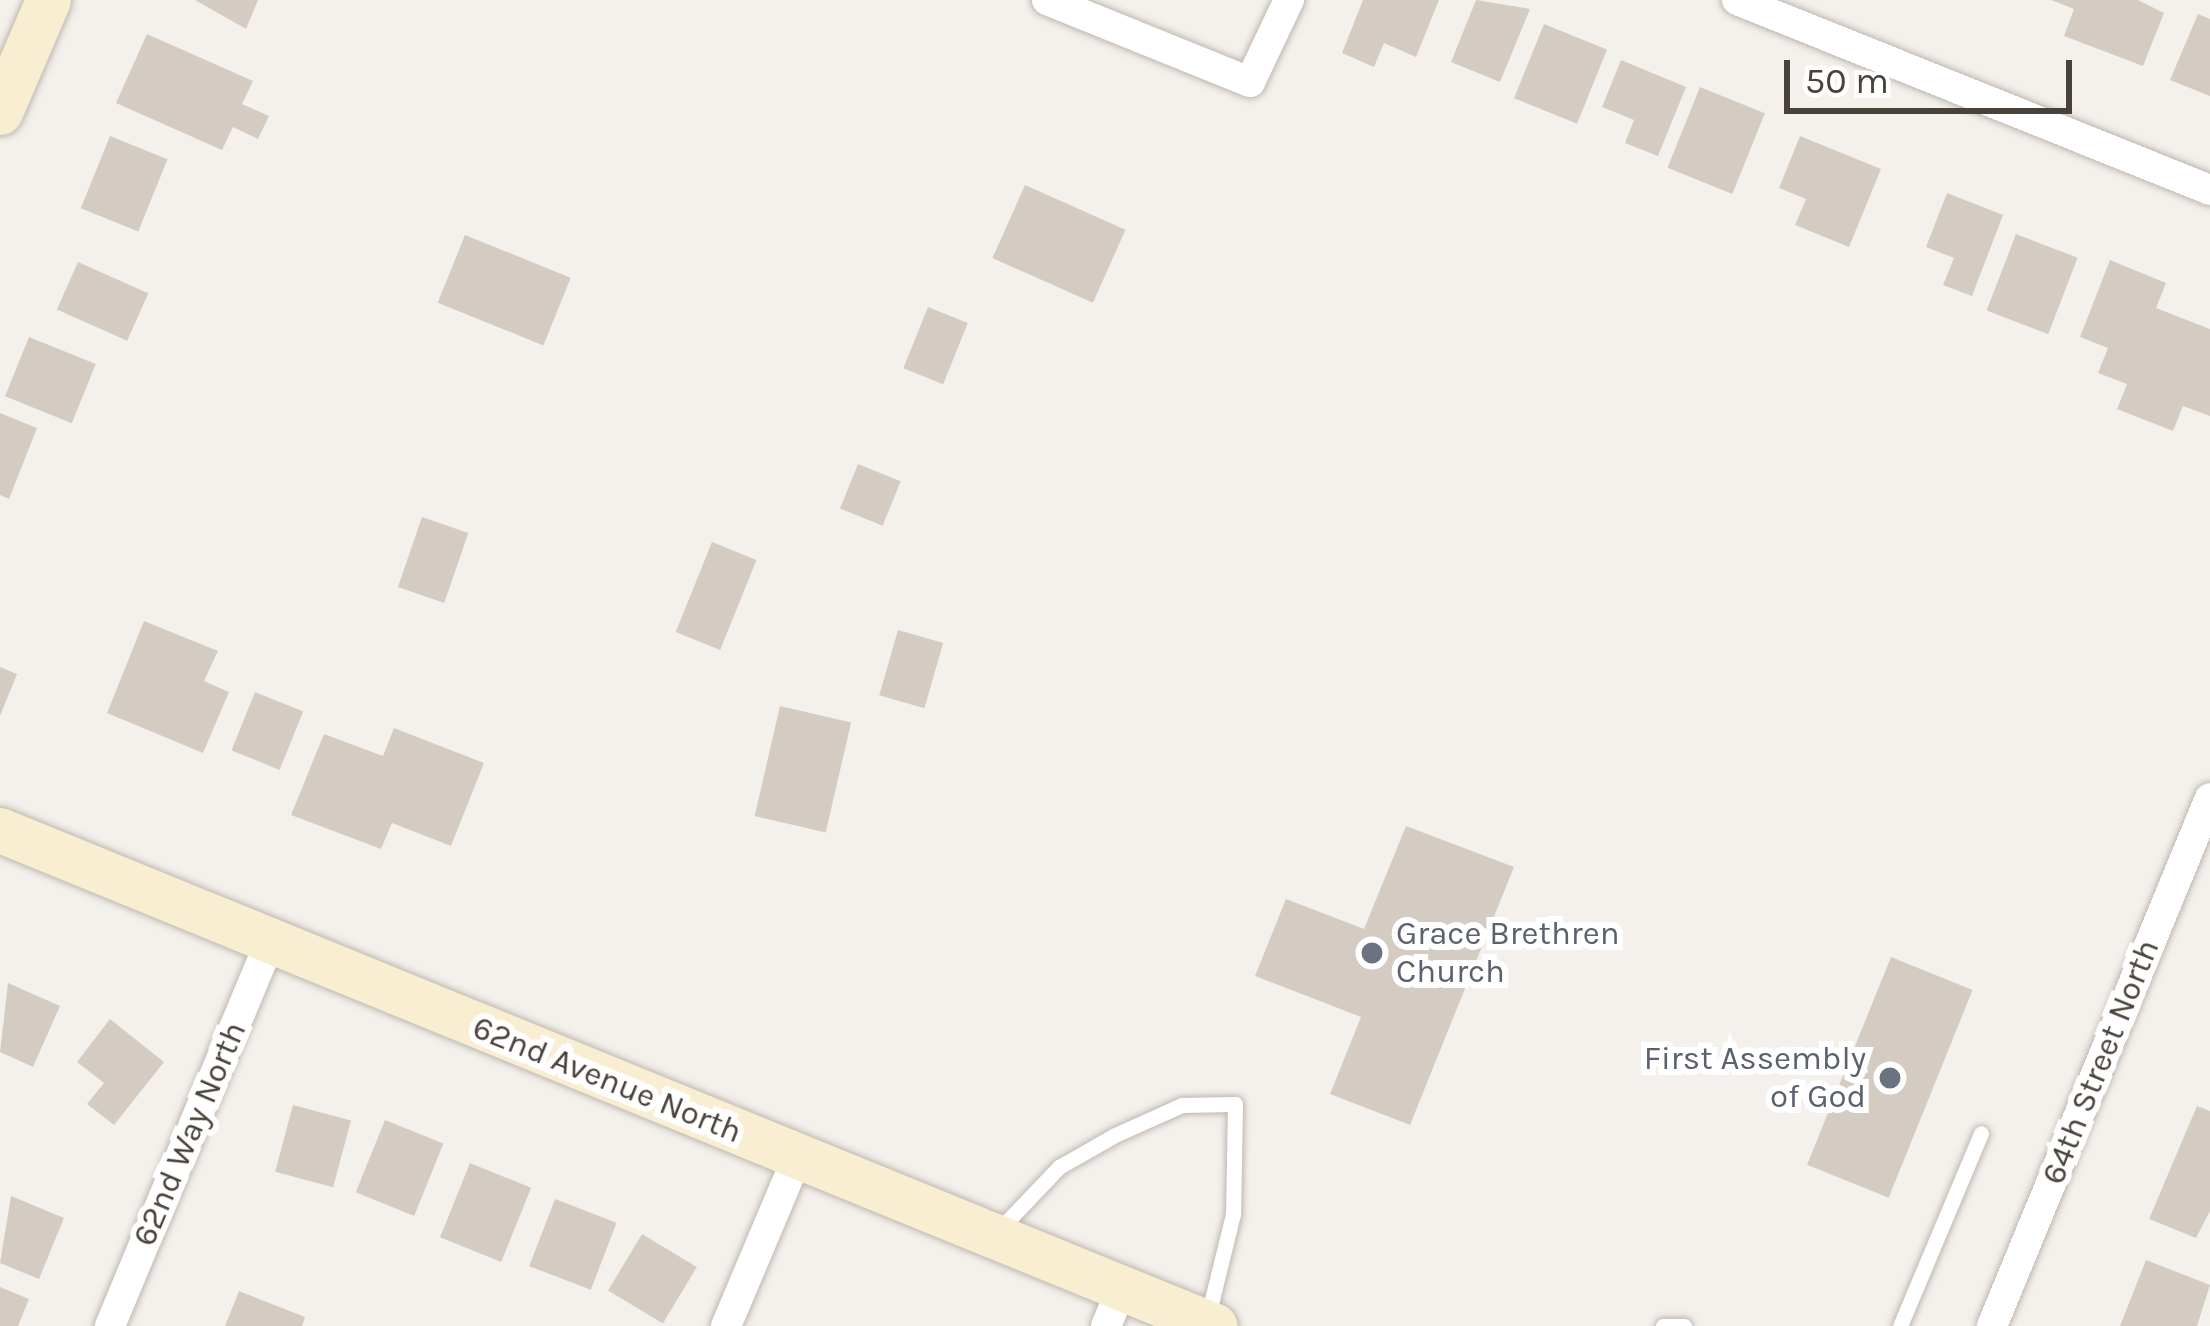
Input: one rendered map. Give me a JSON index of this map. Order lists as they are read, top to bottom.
{
  "streets": {
    "street": ["64th Street North", "62nd Avenue North", "62nd Way North"]
  },
  "crossings": [
    ["62nd Avenue North", "62nd Way North"]
  ],
  "places": ["Grace Brethren Church", "First Assembly of God"],
  "scale_bar": "50 m"
}
